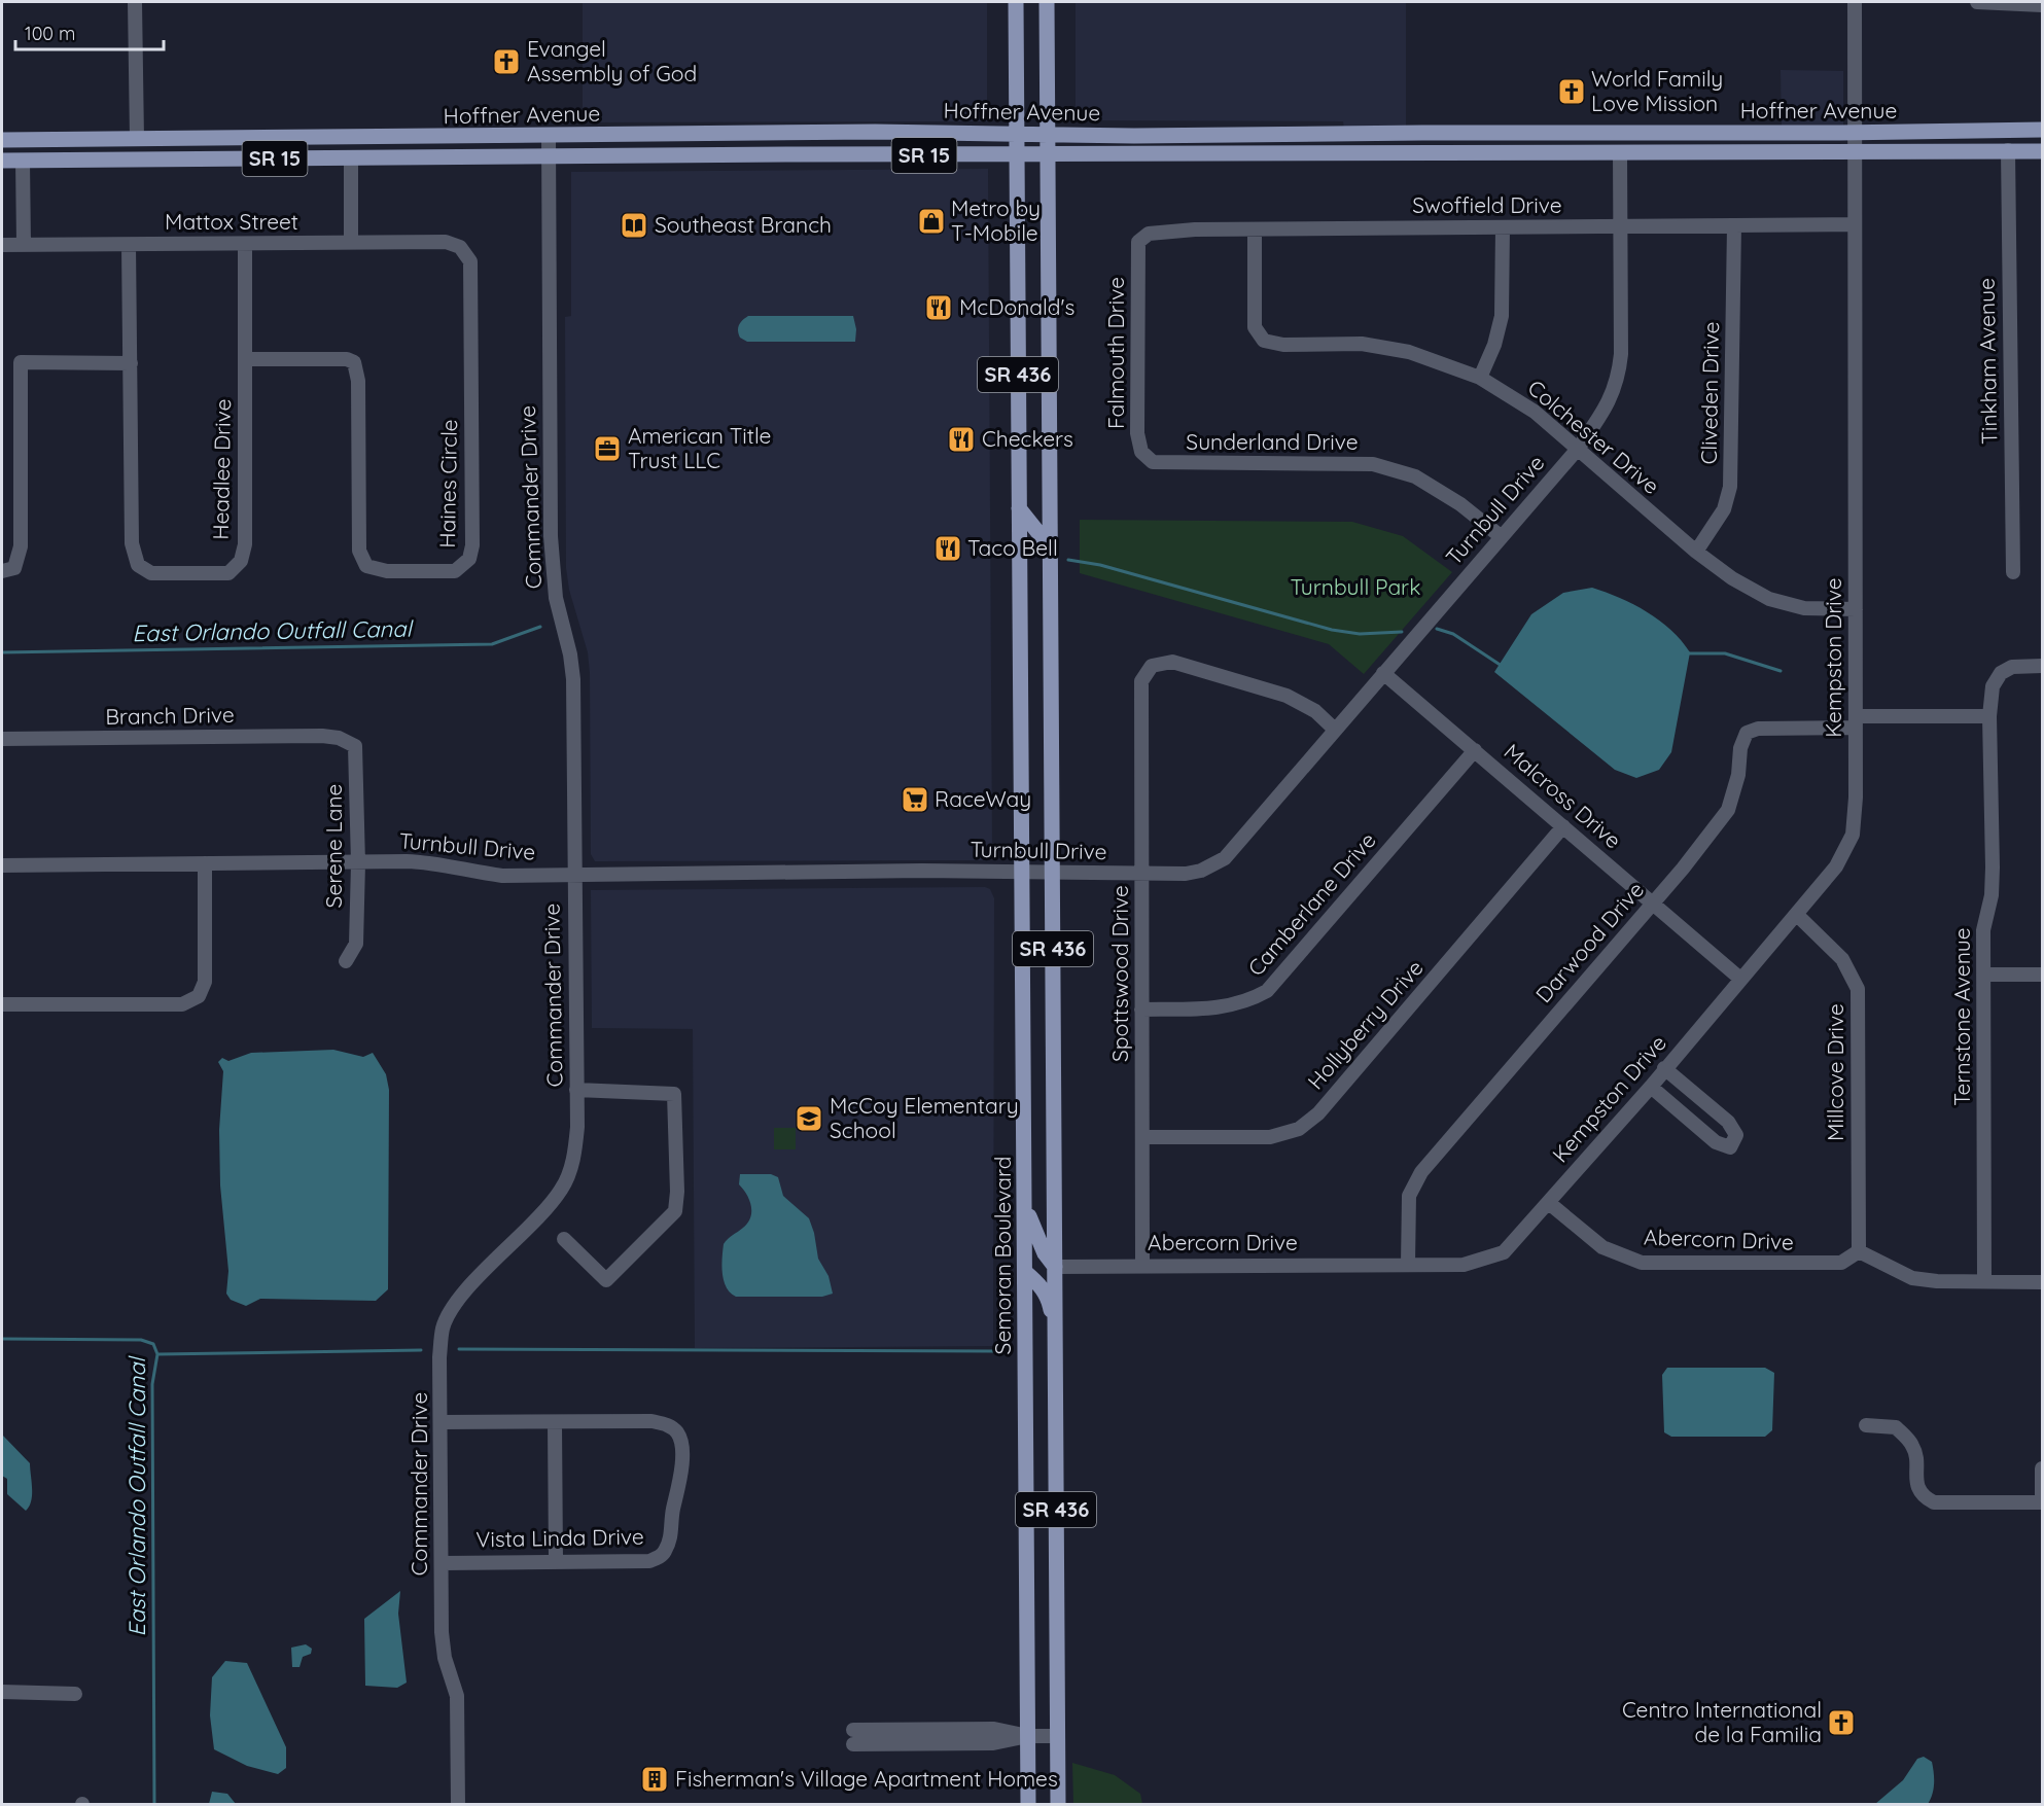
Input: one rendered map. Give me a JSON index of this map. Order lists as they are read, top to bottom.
{
  "streets": {
    "main road": [
      "Hoffner Avenue",
      "SR 15",
      "SR 436",
      "Semoran Boulevard"
    ],
    "street": [
      "Swoffield Drive",
      "Mattox Street",
      "Falmouth Drive",
      "Tinkham Avenue",
      "Cliveden Drive",
      "Colchester Drive",
      "Sunderland Drive",
      "Headlee Drive",
      "Haines Circle",
      "Commander Drive",
      "Turnbull Drive",
      "Kempston Drive",
      "Branch Drive",
      "Malcross Drive",
      "Serene Lane",
      "Camberlane Drive",
      "Darwood Drive",
      "Spottswood Drive",
      "Ternstone Avenue",
      "Hollyberry Drive",
      "Millcove Drive",
      "Abercorn Drive",
      "Vista Linda Drive"
    ]
  },
  "crossings": [
    ["Hoffner Avenue", "Tinkham Avenue"],
    ["Hoffner Avenue", "SR 436"],
    ["Hoffner Avenue", "Commander Drive"],
    ["Hoffner Avenue", "Turnbull Drive"],
    ["Hoffner Avenue", "Kempston Drive"],
    ["Hoffner Avenue", "Semoran Boulevard"],
    ["Swoffield Drive", "Falmouth Drive"],
    ["Swoffield Drive", "Cliveden Drive"],
    ["Swoffield Drive", "Colchester Drive"],
    ["Swoffield Drive", "Turnbull Drive"],
    ["Swoffield Drive", "Kempston Drive"],
    ["Mattox Street", "Headlee Drive"],
    ["Mattox Street", "Haines Circle"],
    ["Falmouth Drive", "Sunderland Drive"],
    ["SR 436", "Turnbull Drive"],
    ["SR 436", "Abercorn Drive"],
    ["Cliveden Drive", "Colchester Drive"],
    ["Colchester Drive", "Turnbull Drive"],
    ["Colchester Drive", "Kempston Drive"],
    ["Sunderland Drive", "Turnbull Drive"],
    ["Headlee Drive", "Haines Circle"],
    ["Commander Drive", "Turnbull Drive"],
    ["Commander Drive", "Vista Linda Drive"],
    ["Turnbull Drive", "Malcross Drive"],
    ["Turnbull Drive", "Serene Lane"],
    ["Turnbull Drive", "Spottswood Drive"],
    ["Turnbull Drive", "Semoran Boulevard"],
    ["Kempston Drive", "Malcross Drive"],
    ["Kempston Drive", "Darwood Drive"],
    ["Kempston Drive", "Millcove Drive"],
    ["Kempston Drive", "Abercorn Drive"],
    ["Branch Drive", "Serene Lane"],
    ["Malcross Drive", "Camberlane Drive"],
    ["Malcross Drive", "Darwood Drive"],
    ["Malcross Drive", "Hollyberry Drive"],
    ["Camberlane Drive", "Spottswood Drive"],
    ["Darwood Drive", "Ternstone Avenue"],
    ["Darwood Drive", "Abercorn Drive"],
    ["Spottswood Drive", "Hollyberry Drive"],
    ["Spottswood Drive", "Abercorn Drive"],
    ["Millcove Drive", "Abercorn Drive"]
  ],
  "water": ["East Orlando Outfall Canal"],
  "parks": ["Turnbull Park"],
  "places": {
    "church": ["Evangel Assembly of God", "World Family Love Mission", "Centro International de la Familia"],
    "shop": ["Metro by T-Mobile"],
    "library": ["Southeast Branch"],
    "restaurant": ["McDonald's", "Checkers", "Taco Bell"],
    "office": ["American Title Trust LLC"],
    "supermarket": ["RaceWay"],
    "school or university": ["McCoy Elementary School"],
    "building": ["Fisherman's Village Apartment Homes"]
  },
  "scale_bar": "100 m"
}
